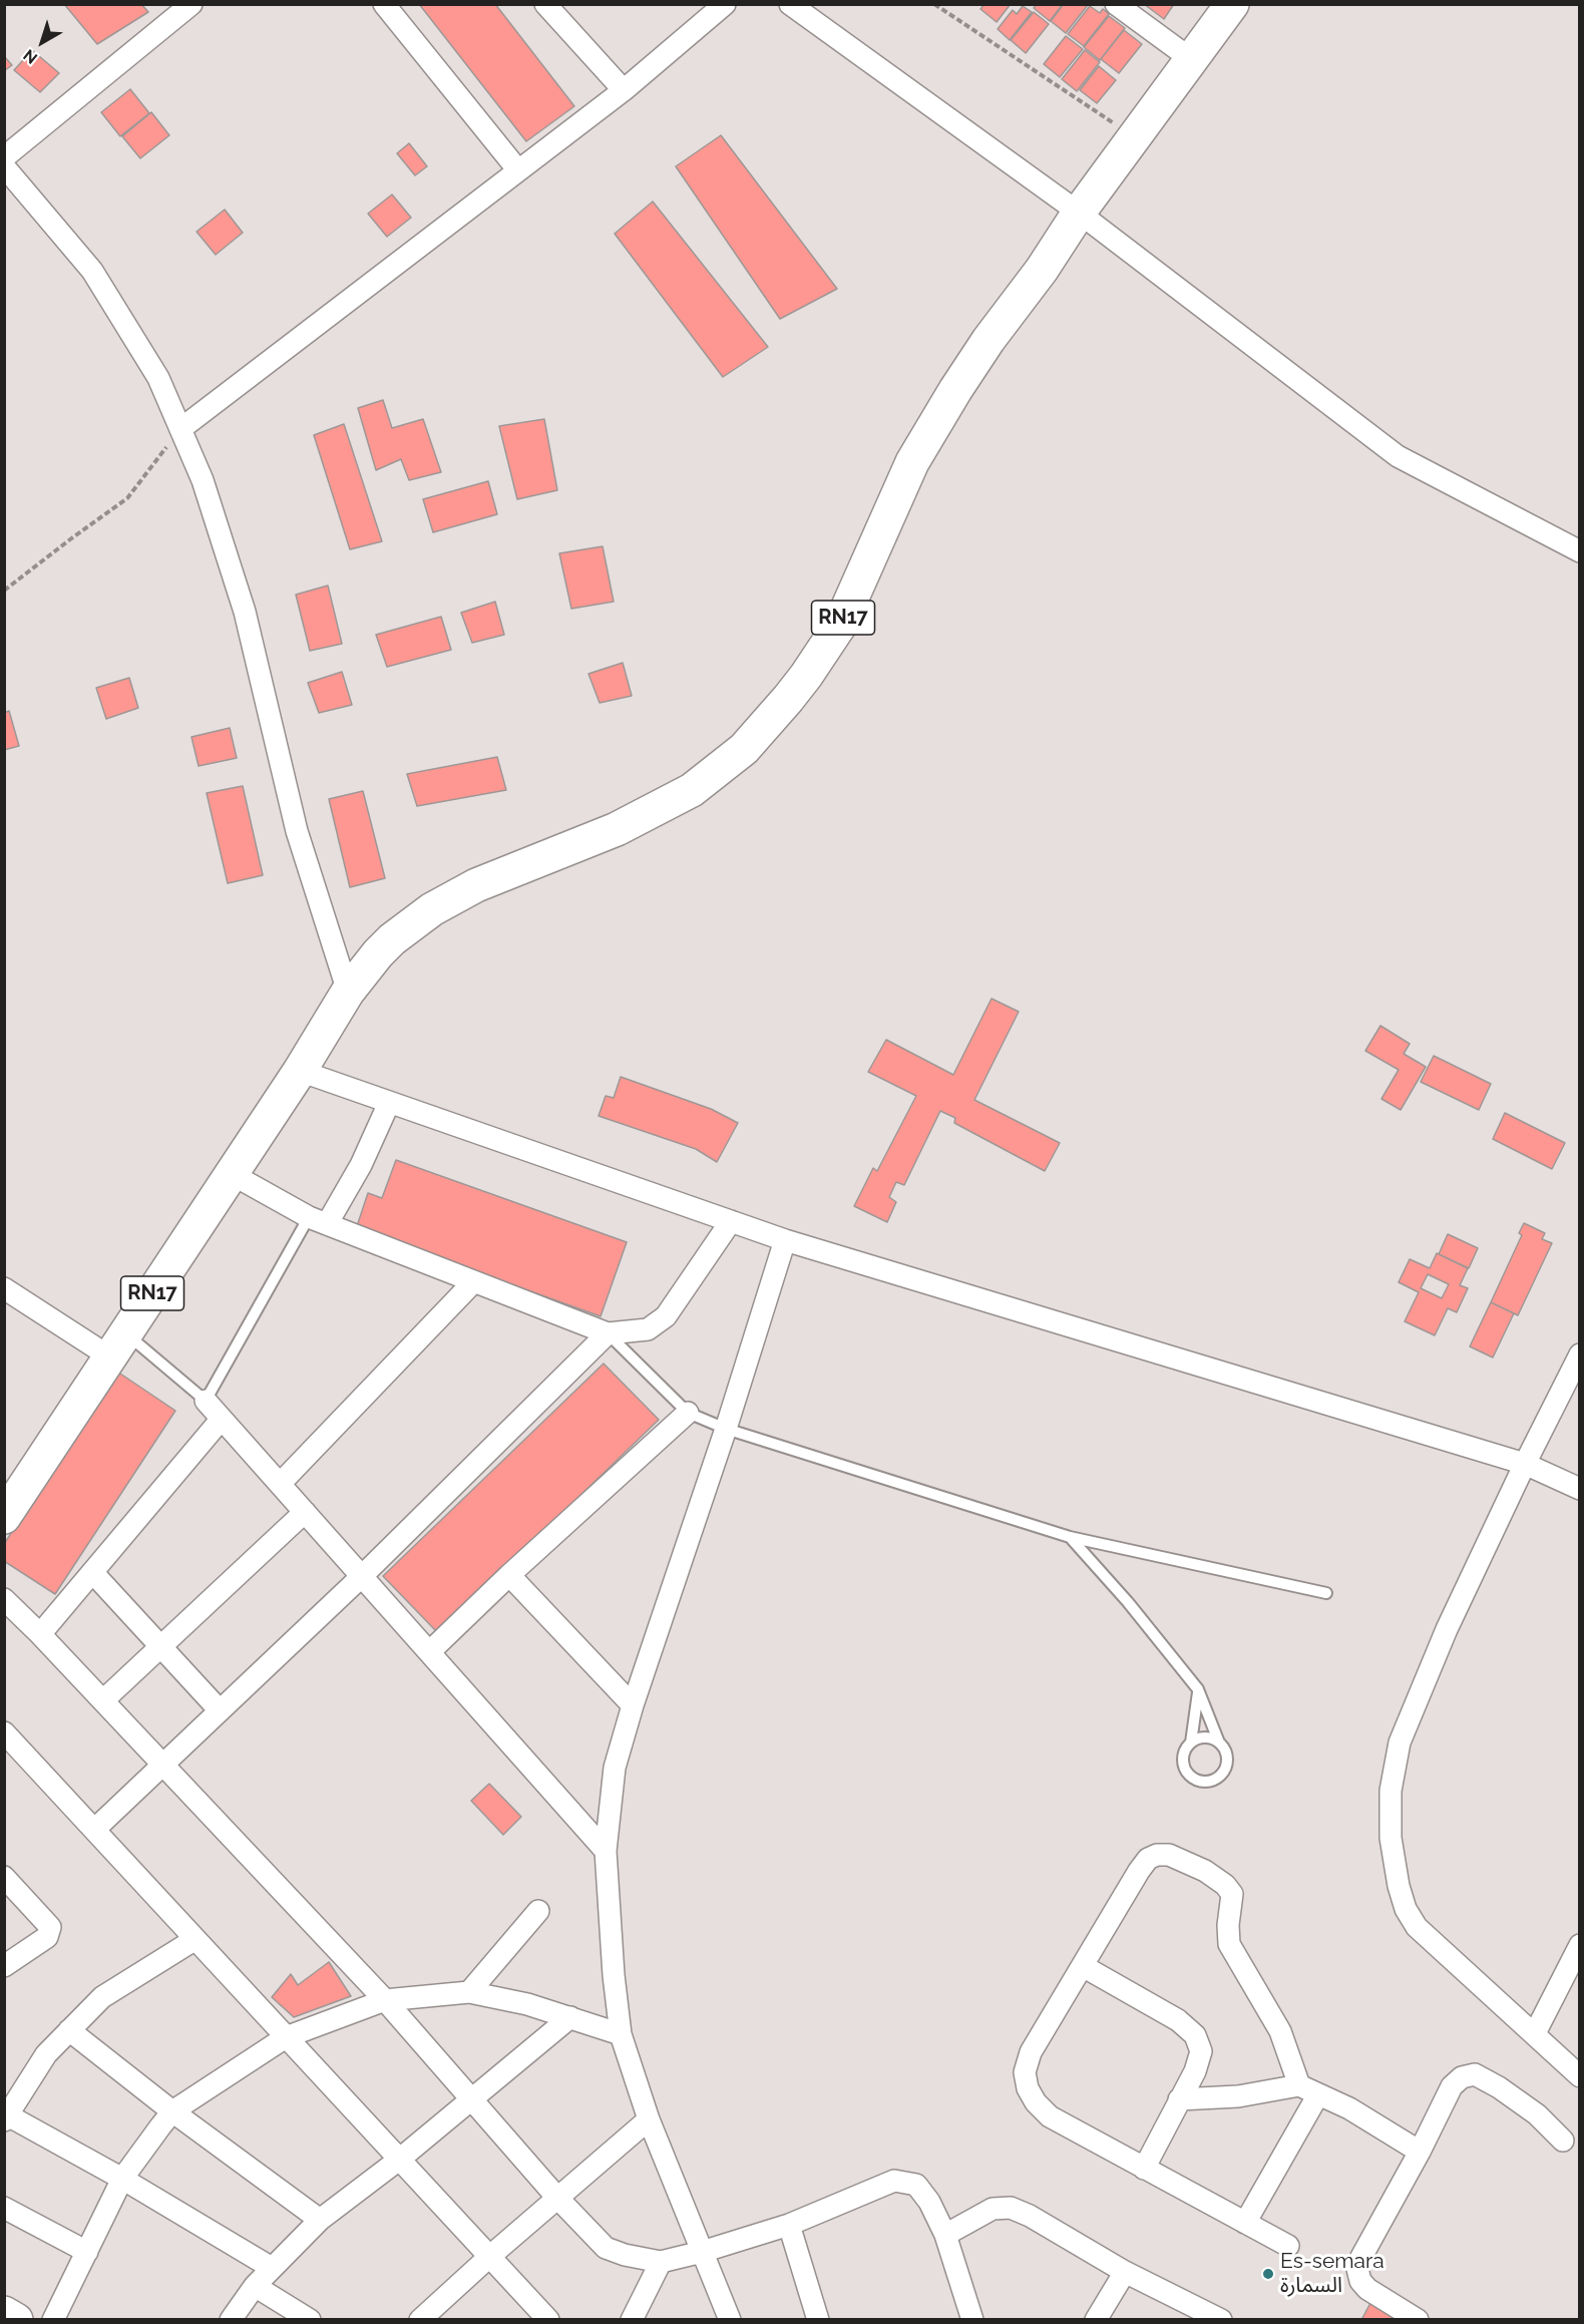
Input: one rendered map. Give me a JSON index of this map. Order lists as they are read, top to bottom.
{
  "streets": {
    "main road": ["RN17"]
  },
  "places": ["Es-semara السمارة"],
  "north": "bottom left"
}
